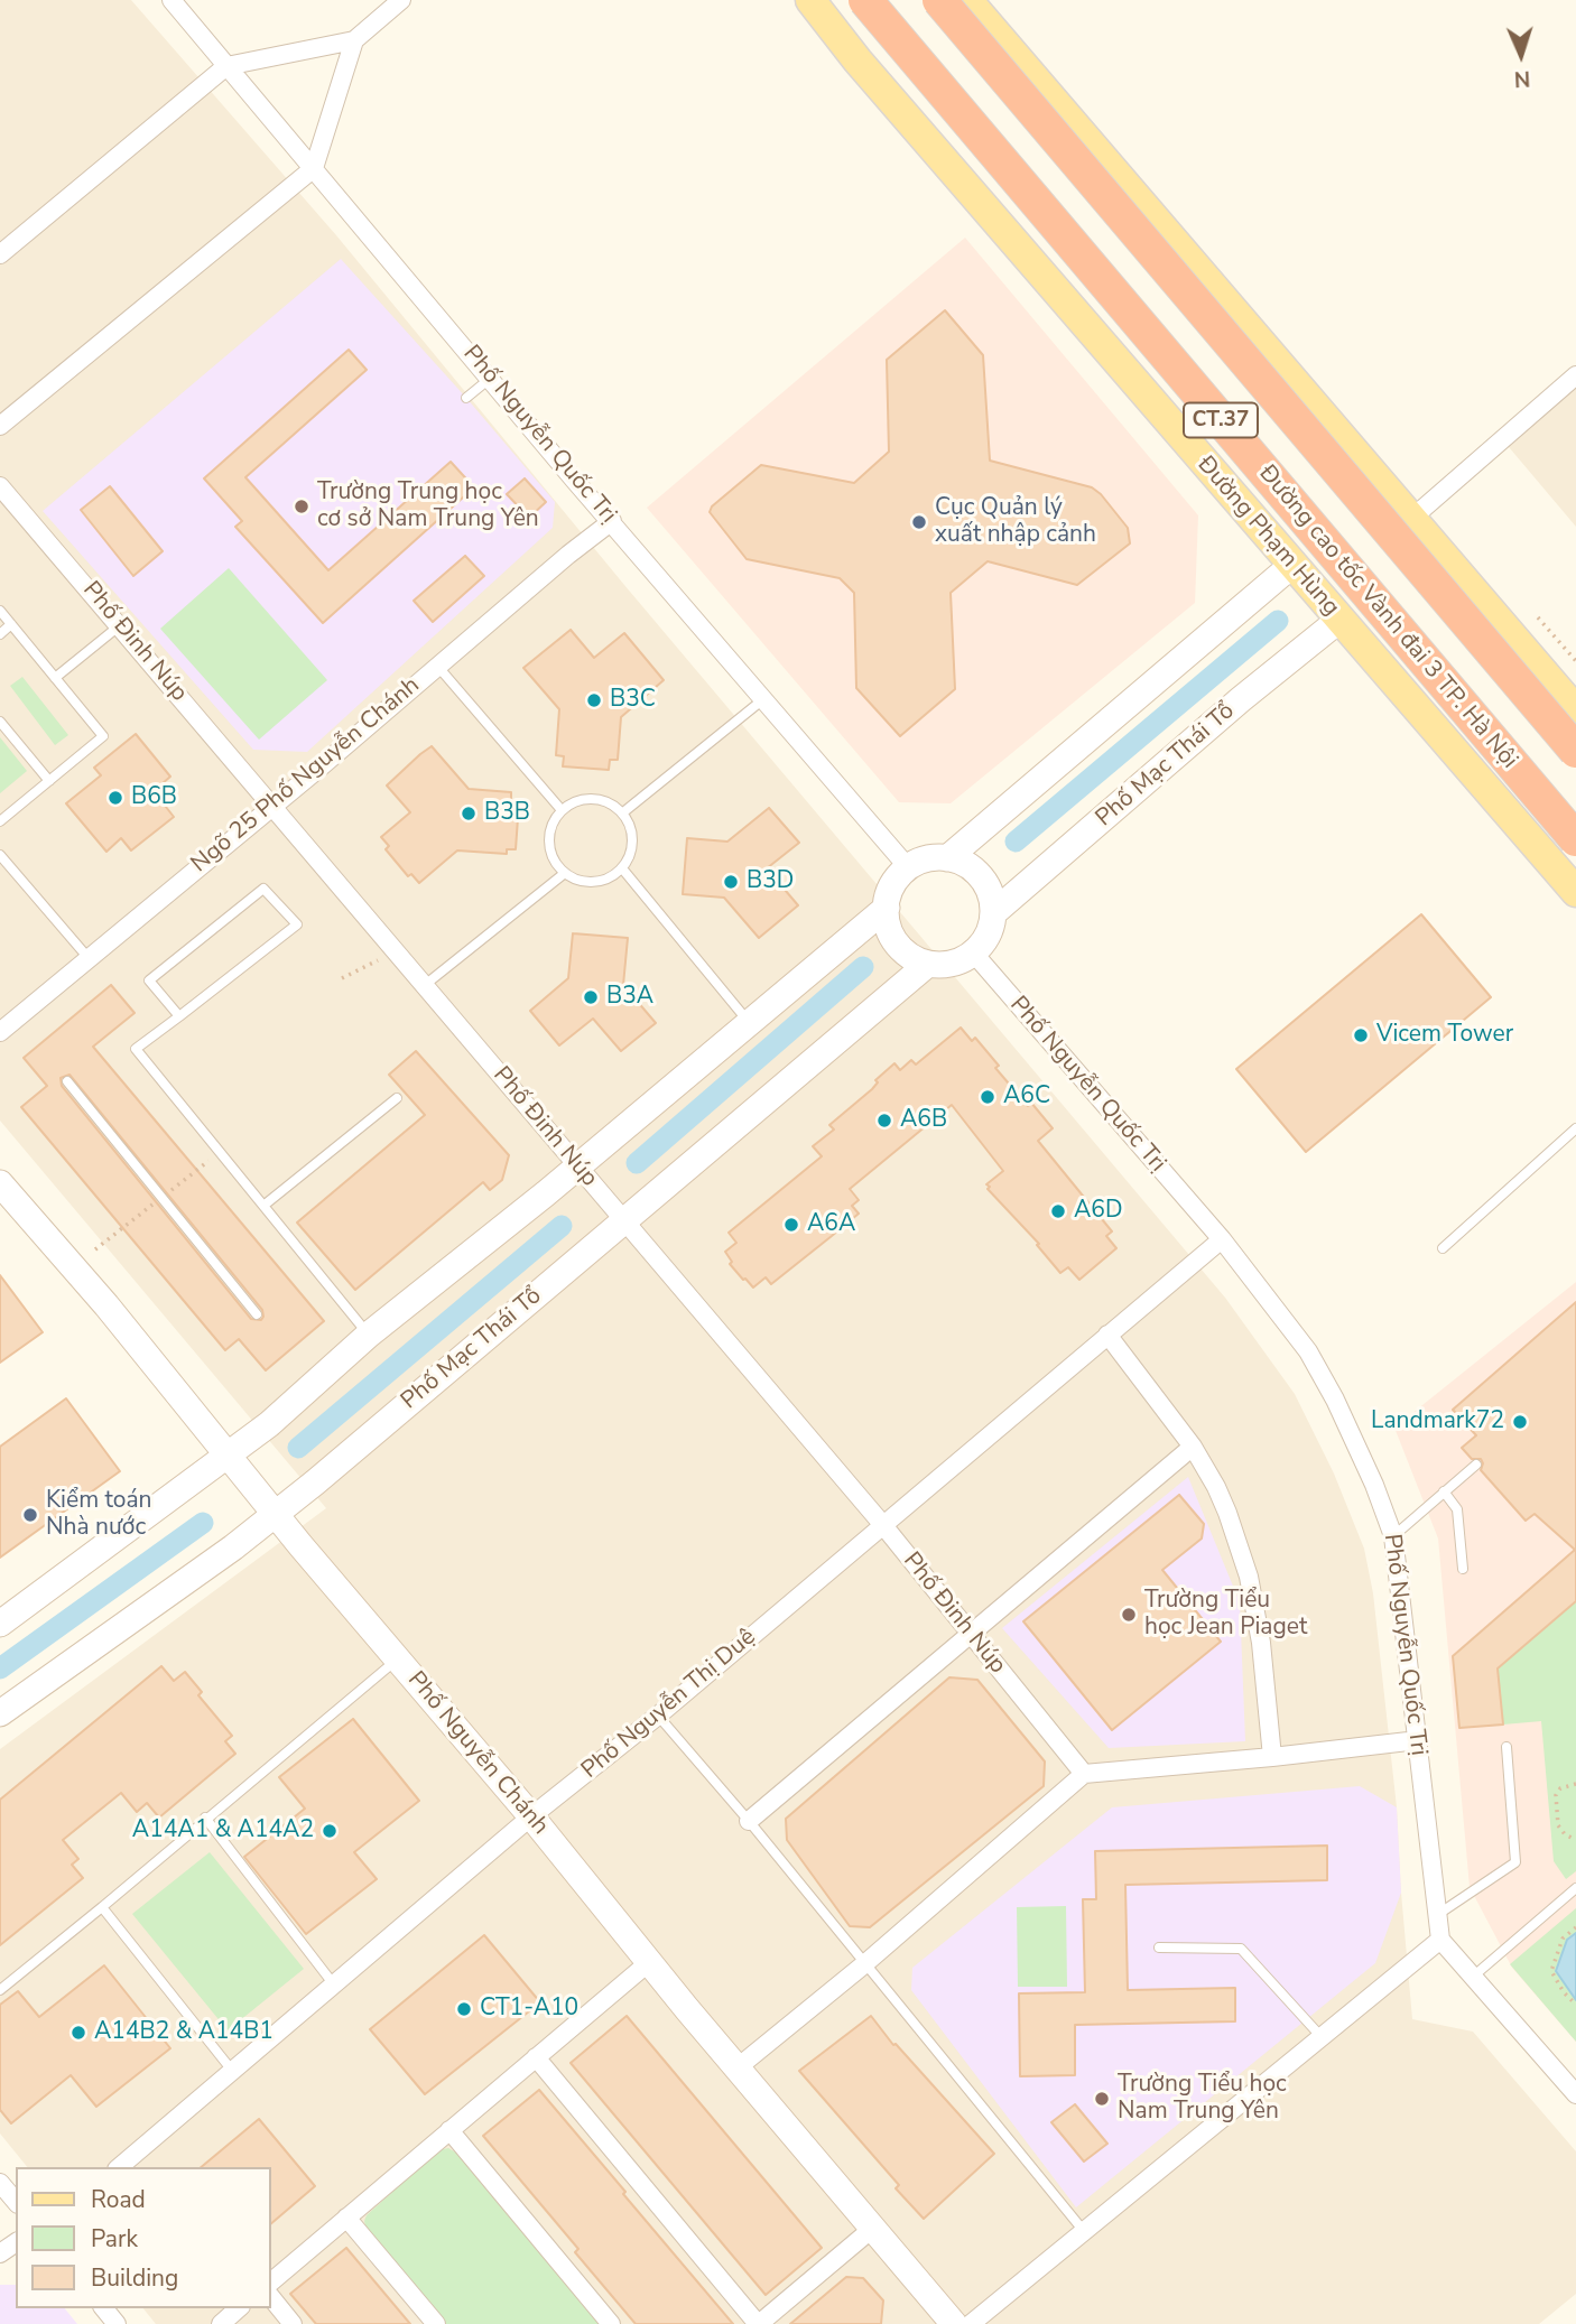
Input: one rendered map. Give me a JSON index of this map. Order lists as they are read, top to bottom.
{
  "streets": {
    "highway": ["CT.37", "Đường cao tốc Vành đai 3 TP. Hà Nội"],
    "main road": ["Đường Phạm Hùng"],
    "street": [
      "Phố Nguyễn Quốc Trị",
      "Phố Đinh Núp",
      "Phố Mạc Thái Tổ",
      "Ngõ 25 Phố Nguyễn Chánh",
      "Phố Nguyễn Thị Duệ",
      "Phố Nguyễn Chánh"
    ]
  },
  "crossings": [
    ["Phố Nguyễn Quốc Trị", "Phố Mạc Thái Tổ"],
    ["Phố Nguyễn Quốc Trị", "Ngõ 25 Phố Nguyễn Chánh"],
    ["Phố Nguyễn Quốc Trị", "Phố Nguyễn Thị Duệ"],
    ["Đường Phạm Hùng", "Phố Mạc Thái Tổ"],
    ["Phố Đinh Núp", "Phố Mạc Thái Tổ"],
    ["Phố Đinh Núp", "Ngõ 25 Phố Nguyễn Chánh"],
    ["Phố Đinh Núp", "Phố Nguyễn Thị Duệ"],
    ["Phố Mạc Thái Tổ", "Phố Nguyễn Chánh"],
    ["Phố Nguyễn Thị Duệ", "Phố Nguyễn Chánh"]
  ],
  "places": [
    "Trường Trung học cơ sở Nam Trung Yên",
    "Cục Quản lý xuất nhập cảnh",
    "B3C",
    "B6B",
    "B3B",
    "B3D",
    "B3A",
    "Vicem Tower",
    "A6C",
    "A6B",
    "A6D",
    "A6A",
    "Landmark72",
    "Kiểm toán Nhà nước",
    "Trường Tiểu học Jean Piaget",
    "A14A1 & A14A2",
    "CT1-A10",
    "A14B2 & A14B1",
    "Trường Tiểu học Nam Trung Yên"
  ],
  "legend": ["Road", "Park", "Building"],
  "north": "bottom"
}
